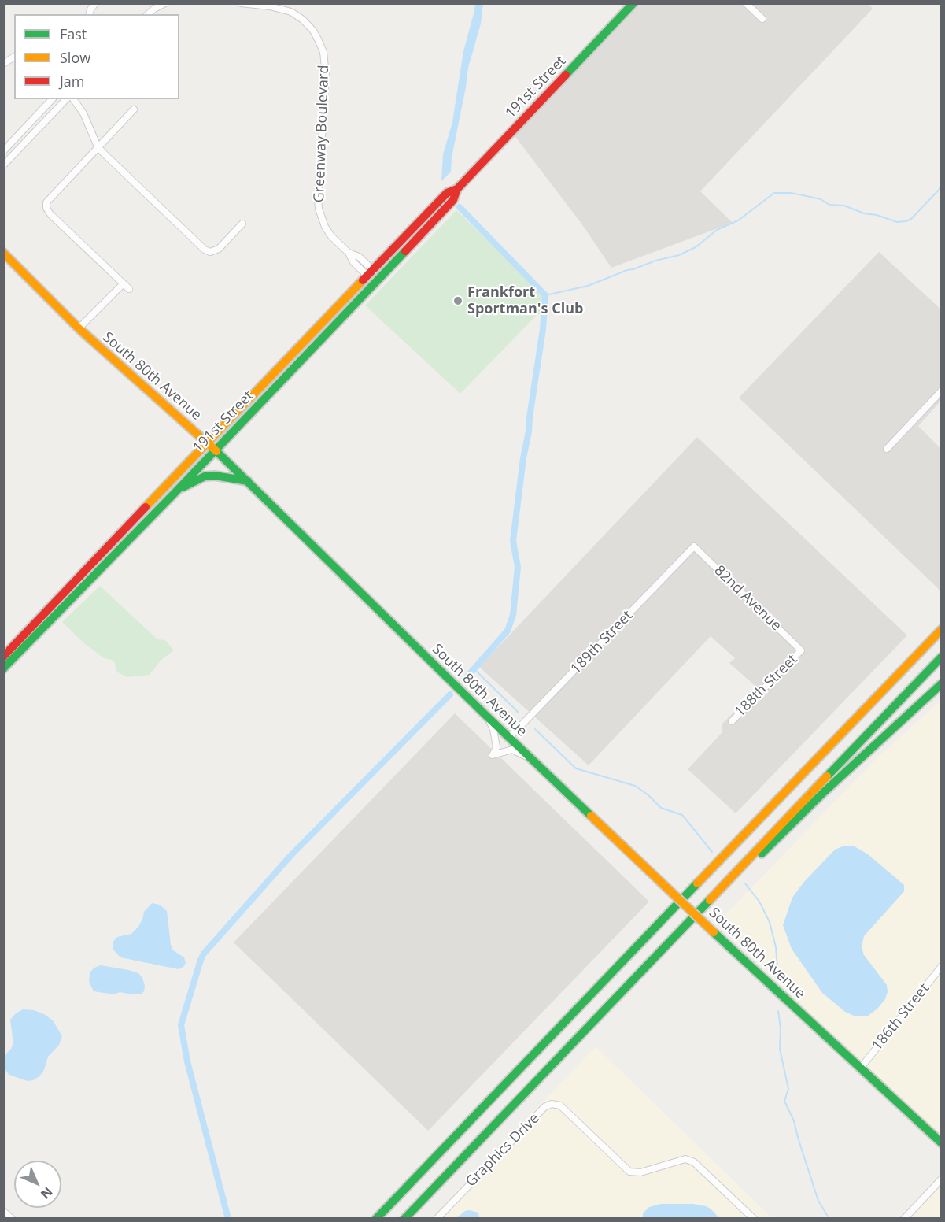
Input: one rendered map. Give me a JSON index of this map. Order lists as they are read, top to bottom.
{
  "streets": {
    "main road": ["191st Street", "South 80th Avenue"],
    "street": [
      "Greenway Boulevard",
      "82nd Avenue",
      "189th Street",
      "188th Street",
      "186th Street",
      "Graphics Drive"
    ]
  },
  "crossings": [
    ["191st Street", "Greenway Boulevard"],
    ["191st Street", "South 80th Avenue"],
    ["South 80th Avenue", "189th Street"],
    ["South 80th Avenue", "186th Street"],
    ["82nd Avenue", "189th Street"],
    ["82nd Avenue", "188th Street"]
  ],
  "places": ["Frankfort Sportman's Club"],
  "legend": ["Fast", "Slow", "Jam"],
  "north": "bottom right"
}
